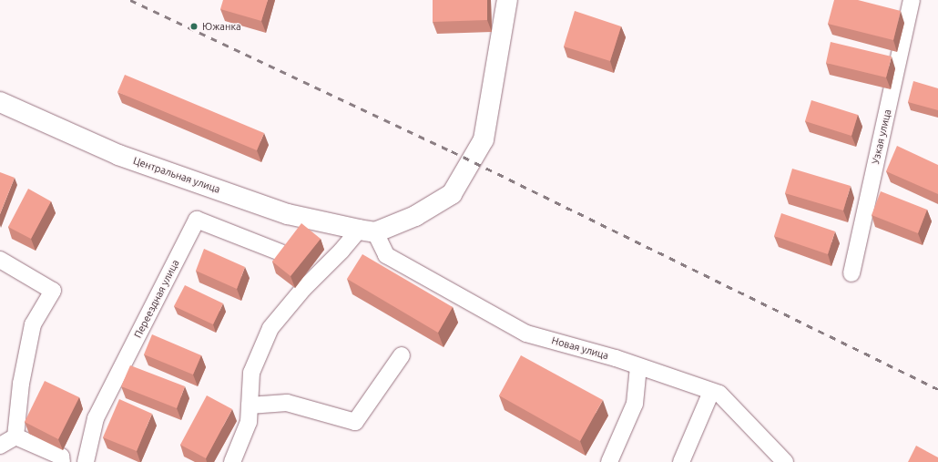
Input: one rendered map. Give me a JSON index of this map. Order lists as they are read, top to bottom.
{
  "streets": {
    "main road": ["Центральная улица"],
    "street": ["Узкая улица", "Переездная улица", "Новая улица"]
  },
  "crossings": [
    ["Центральная улица", "Новая улица"]
  ],
  "places": ["Южанка"]
}
